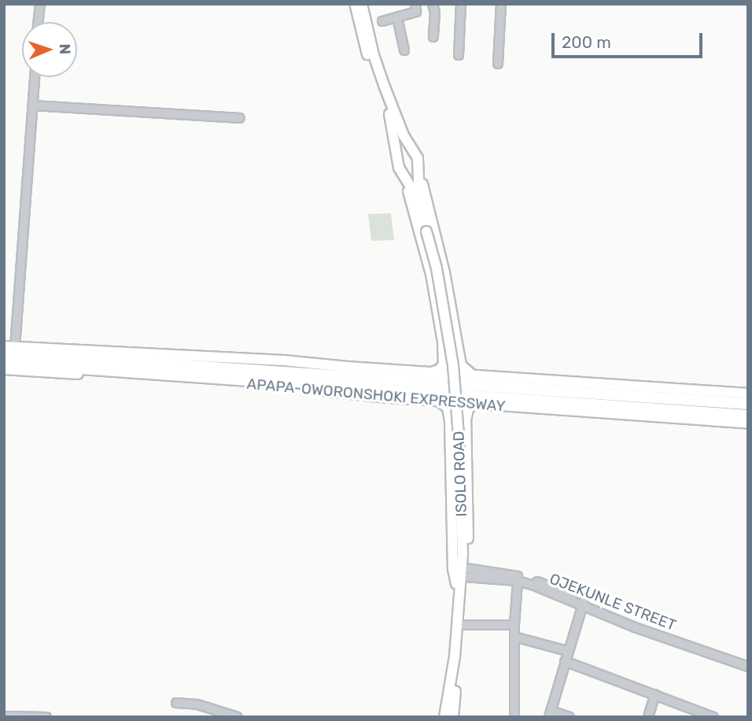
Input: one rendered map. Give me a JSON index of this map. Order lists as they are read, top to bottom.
{
  "streets": {
    "highway": ["APAPA-OWORONSHOKI EXPRESSWAY"],
    "main road": ["ISOLO ROAD"],
    "street": ["OJEKUNLE STREET"]
  },
  "scale_bar": "200 m",
  "north": "right"
}
